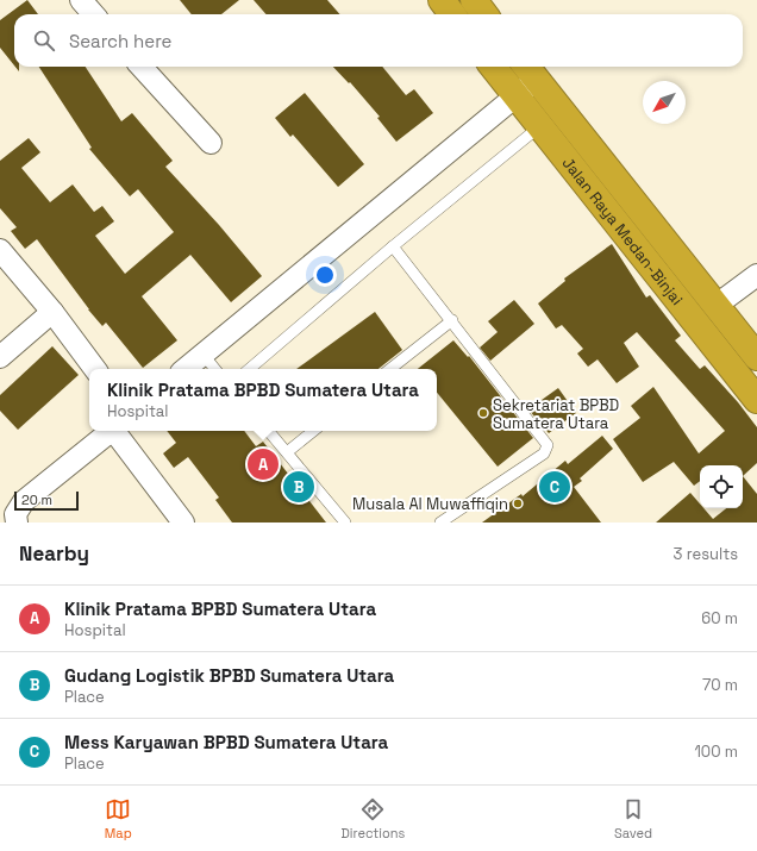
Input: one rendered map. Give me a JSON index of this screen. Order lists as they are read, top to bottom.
{
  "streets": {
    "highway": ["Jalan Raya Medan-Binjai"]
  },
  "places": ["Sekretariat BPBD Sumatera Utara", "Musala Al Muwaffiqin"],
  "scale_bar": "20 m",
  "north": "bottom left",
  "page": {
    "search": "Search here",
    "popup": ["Klinik Pratama BPBD Sumatera Utara", "Hospital"],
    "pins": ["A", "B", "C"],
    "scale": "20 m",
    "heading": ["Nearby", "3 results"],
    "list": [
      {
        "mark": "A",
        "name": "Klinik Pratama BPBD Sumatera Utara",
        "note": "Hospital",
        "value": "60 m"
      },
      {
        "mark": "B",
        "name": "Gudang Logistik BPBD Sumatera Utara",
        "note": "Place",
        "value": "70 m"
      },
      {
        "mark": "C",
        "name": "Mess Karyawan BPBD Sumatera Utara",
        "note": "Place",
        "value": "100 m"
      }
    ],
    "nav": ["Map", "Directions", "Saved"]
  }
}
